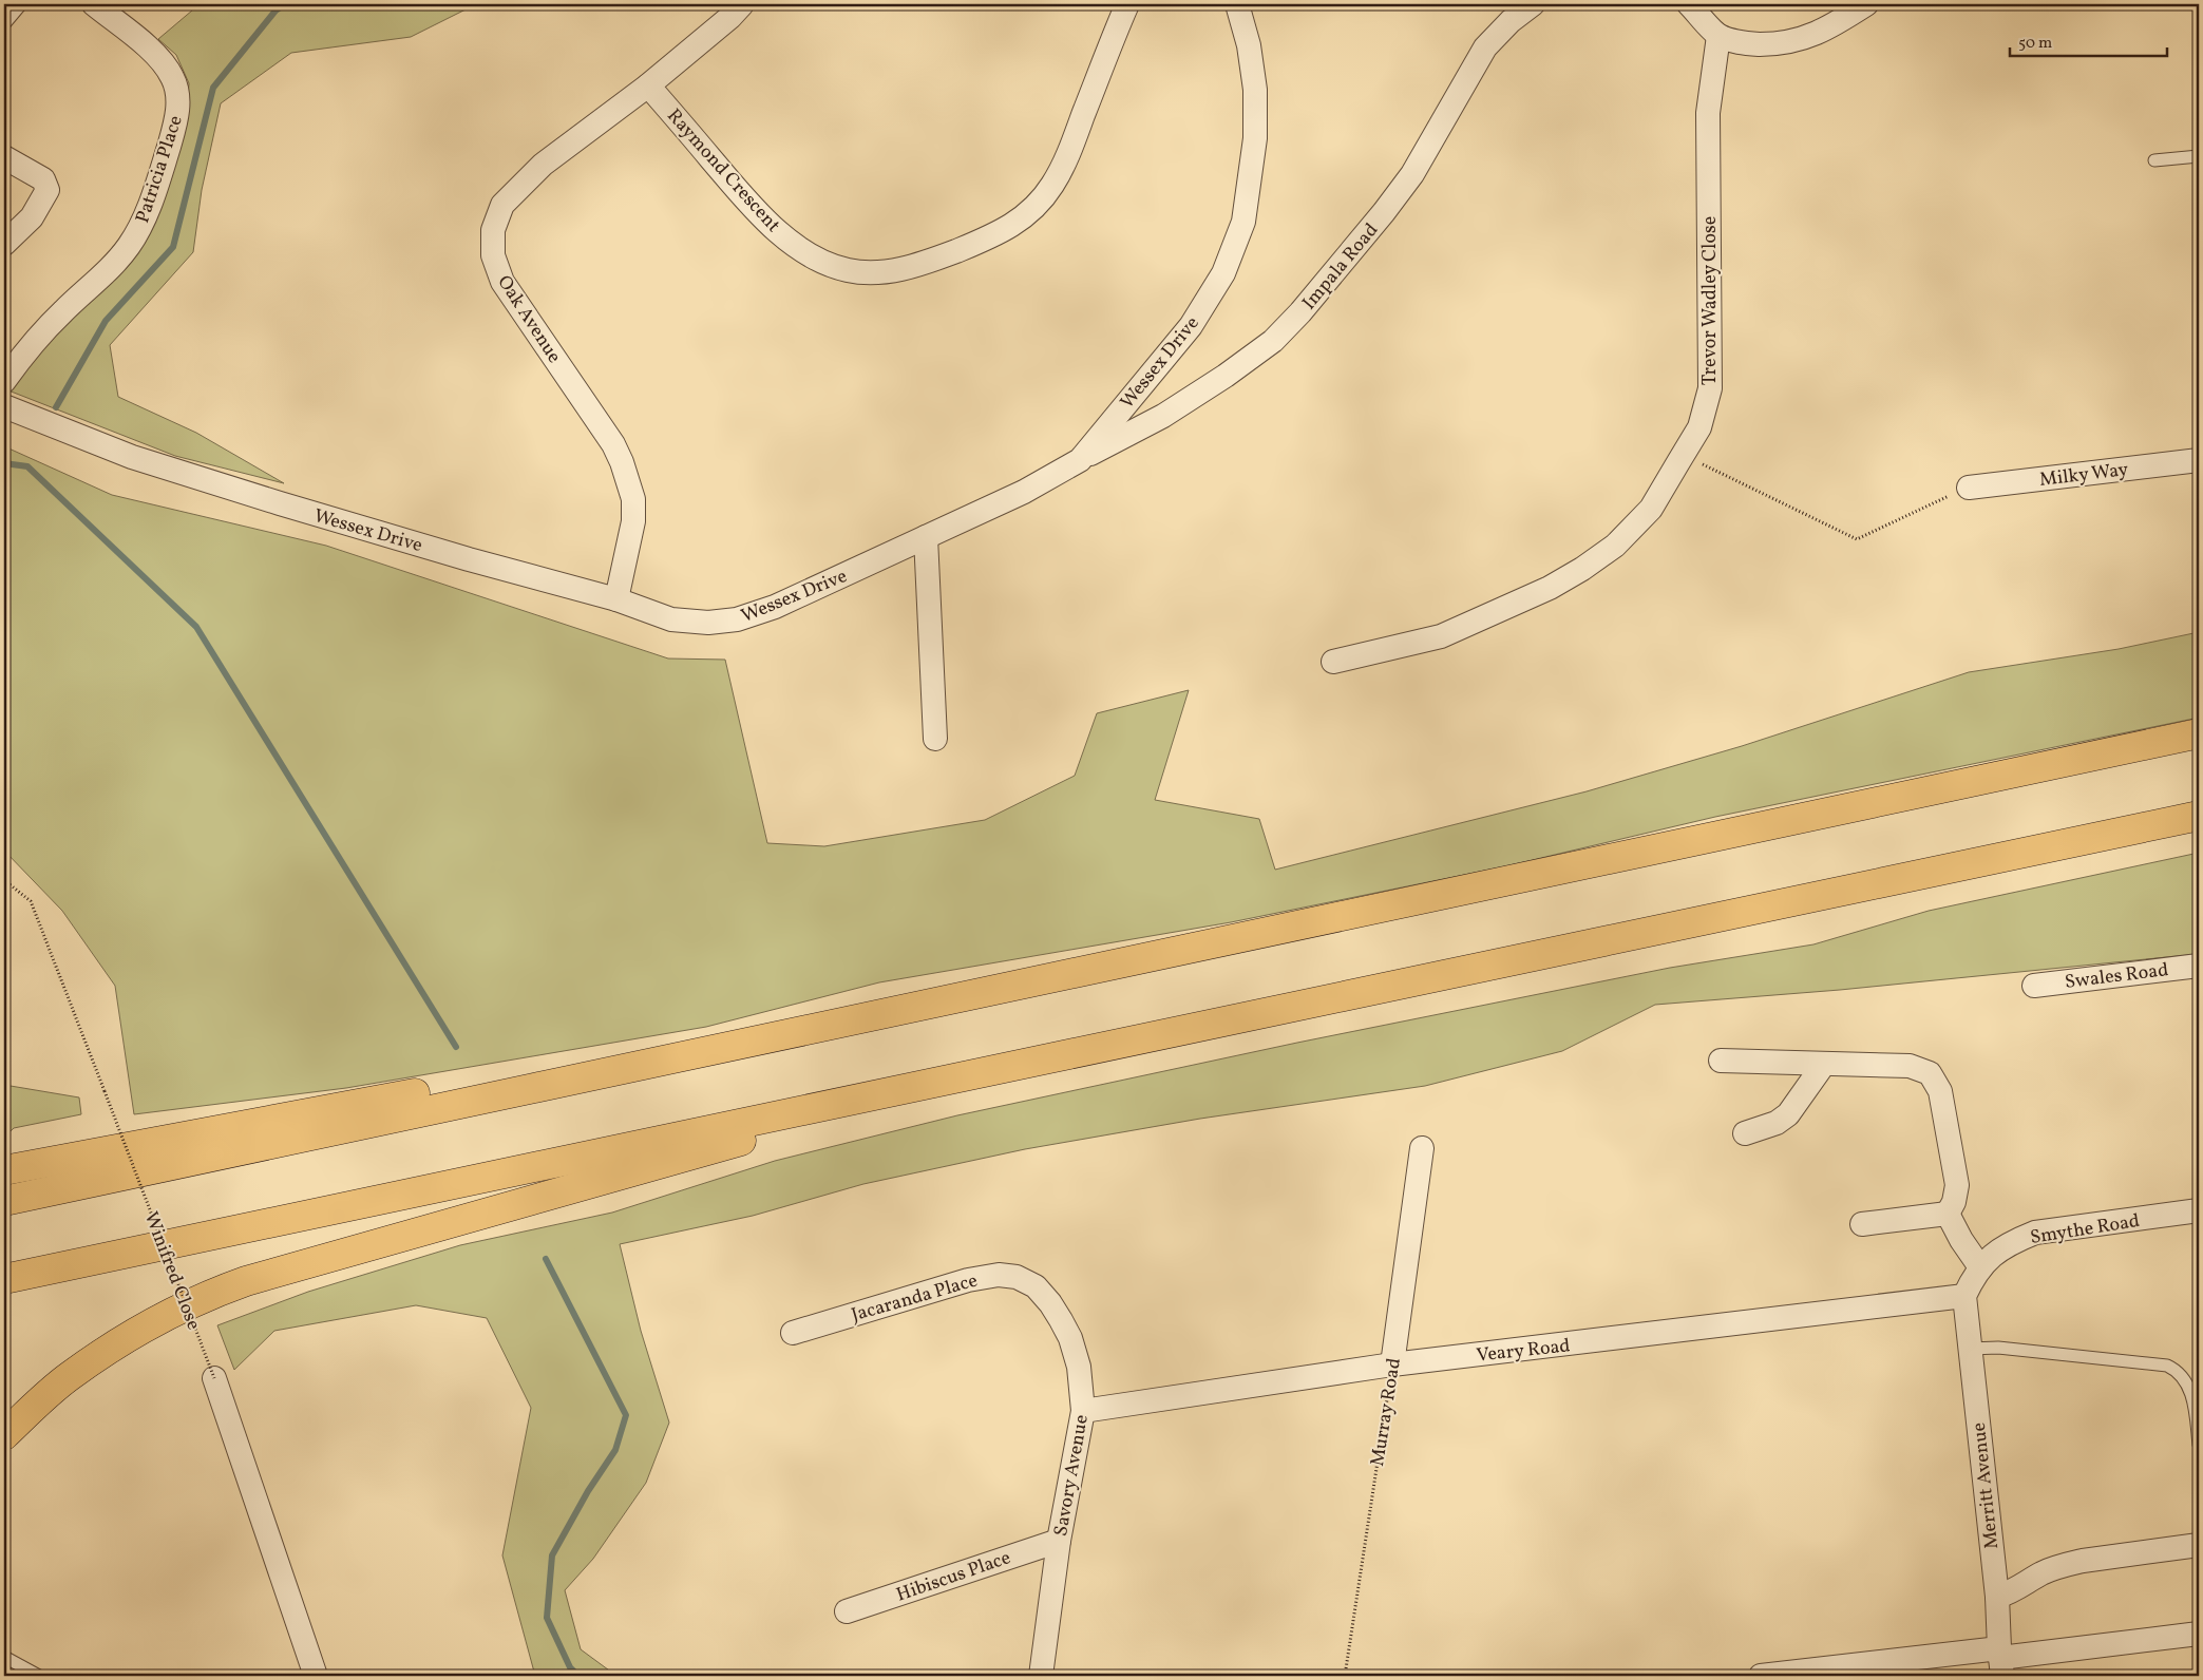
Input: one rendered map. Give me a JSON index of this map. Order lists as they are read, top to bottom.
{
  "streets": {
    "street": [
      "Patricia Place",
      "Raymond Crescent",
      "Impala Road",
      "Trevor Wadley Close",
      "Oak Avenue",
      "Wessex Drive",
      "Milky Way",
      "Swales Road",
      "Smythe Road",
      "Jacaranda Place",
      "Veary Road",
      "Murray Road",
      "Savory Avenue",
      "Merritt Avenue",
      "Hibiscus Place"
    ],
    "path": ["Winifred Close"]
  },
  "crossings": [
    ["Raymond Crescent", "Oak Avenue"],
    ["Impala Road", "Wessex Drive"],
    ["Oak Avenue", "Wessex Drive"],
    ["Smythe Road", "Veary Road"],
    ["Smythe Road", "Merritt Avenue"],
    ["Jacaranda Place", "Savory Avenue"],
    ["Veary Road", "Murray Road"],
    ["Veary Road", "Savory Avenue"],
    ["Veary Road", "Merritt Avenue"],
    ["Savory Avenue", "Hibiscus Place"]
  ],
  "scale_bar": "50 m"
}
